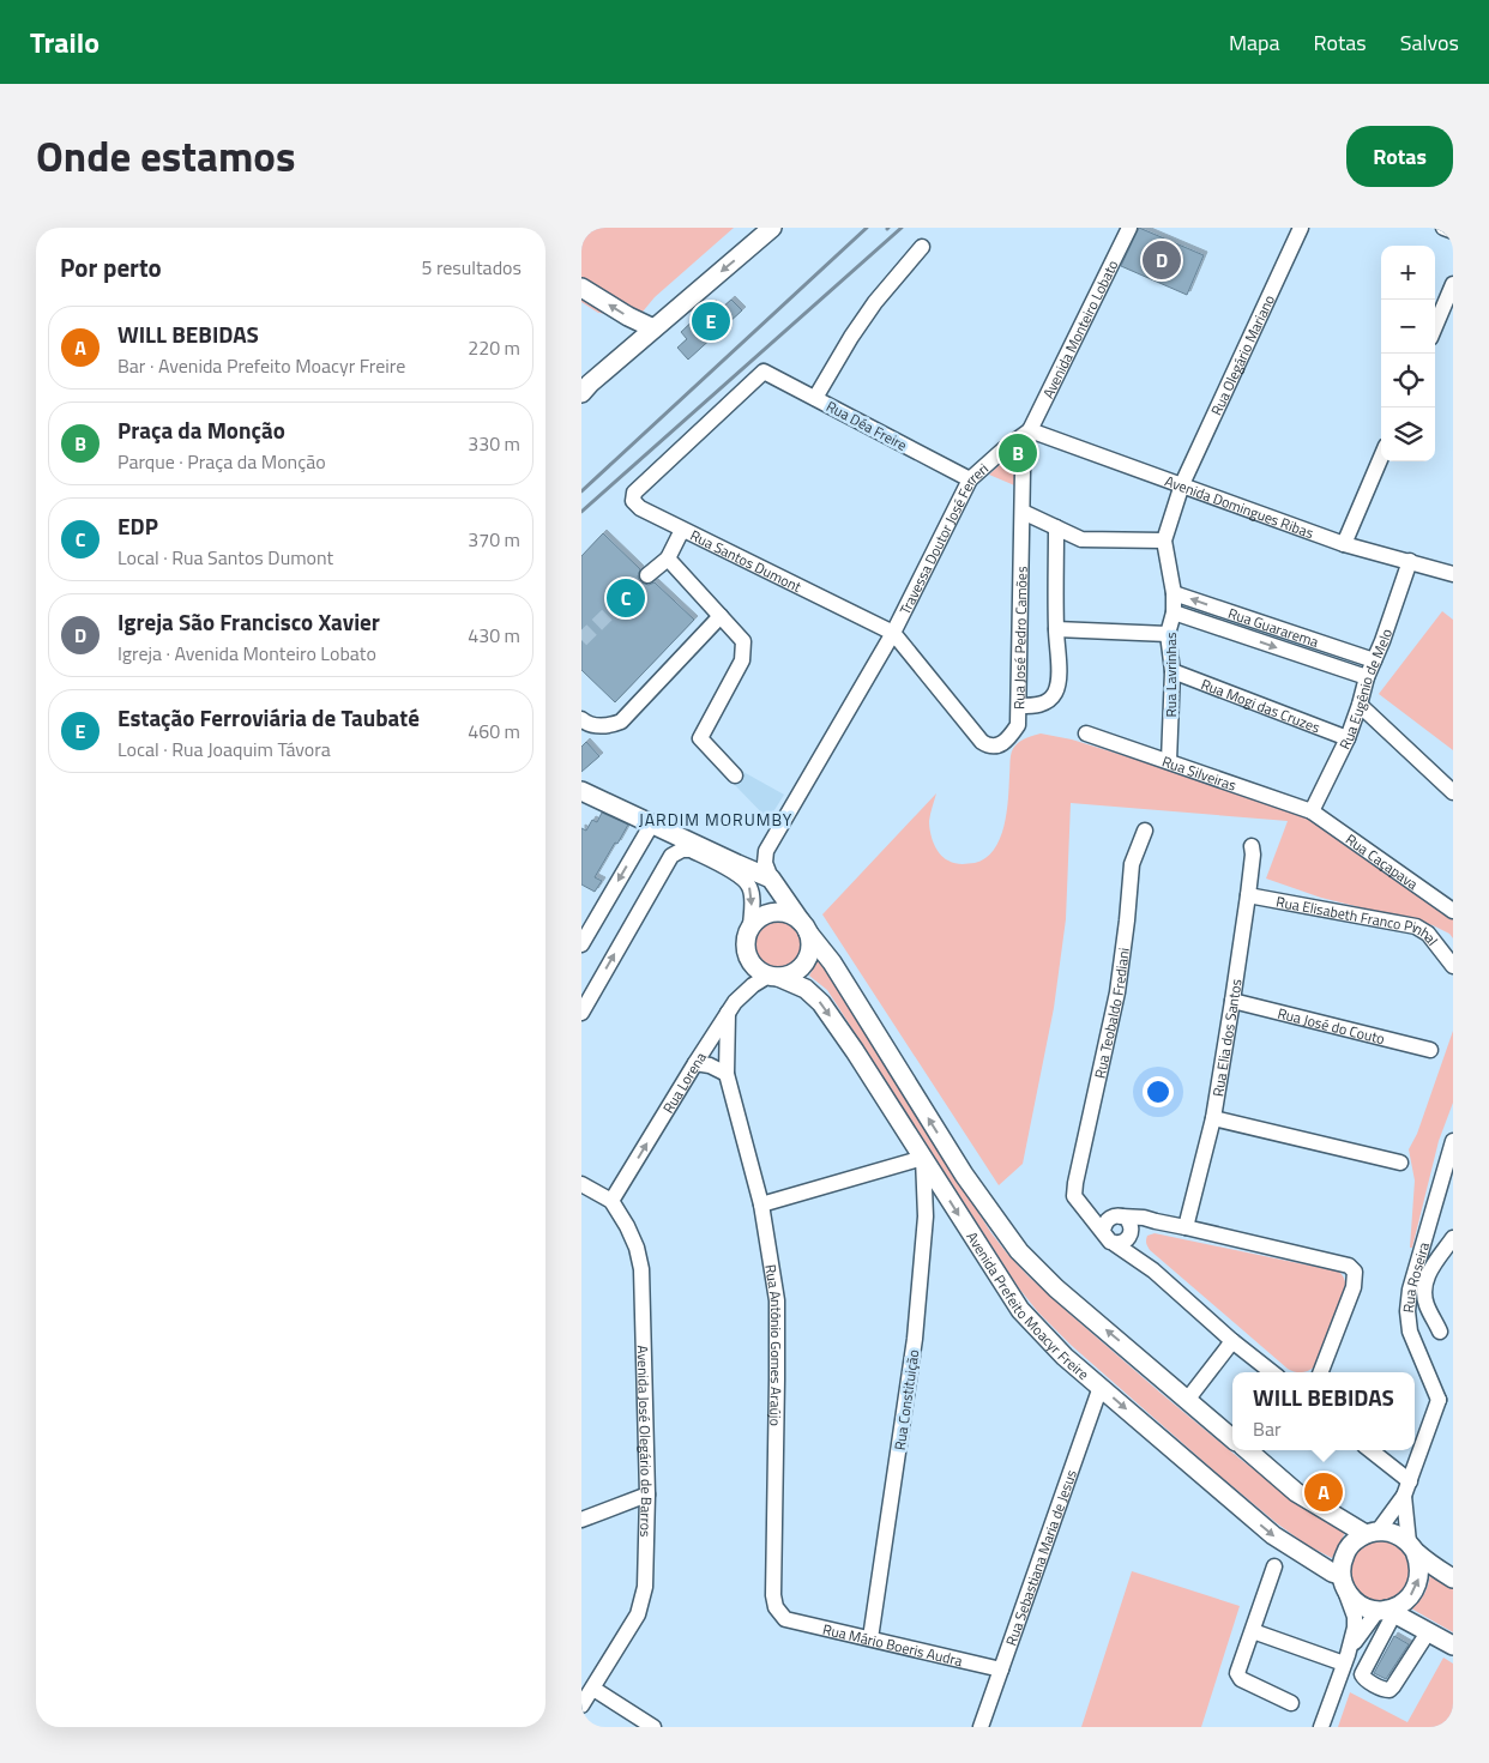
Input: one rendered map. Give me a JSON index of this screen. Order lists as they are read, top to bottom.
{
  "streets": {
    "main road": ["Avenida Prefeito Moacyr Freire"],
    "street": [
      "Avenida Monteiro Lobato",
      "Rua Olegário Mariano",
      "Rua Déa Freire",
      "Avenida Domingues Ribas",
      "Travessa Doutor José Ferreri",
      "Rua Santos Dumont",
      "Rua Guararema",
      "Rua José Pedro Camões",
      "Rua Lavrinhas",
      "Rua Eugênio de Melo",
      "Rua Mogi das Cruzes",
      "Rua Silveiras",
      "Rua Caçapava",
      "Rua Elisabeth Franco Pinhal",
      "Rua Teobaldo Frediani",
      "Rua José do Couto",
      "Rua Elia dos Santos",
      "Rua Lorena",
      "Rua Roseira",
      "Rua Antônio Gomes Araújo",
      "Rua Constituição",
      "Avenida José Olegário de Barros",
      "Rua Sebastiana Maria de Jesus",
      "Rua Mário Boeris Audra"
    ]
  },
  "crossings": [
    ["Avenida Monteiro Lobato", "Avenida Domingues Ribas"],
    ["Avenida Monteiro Lobato", "Travessa Doutor José Ferreri"],
    ["Avenida Monteiro Lobato", "Rua José Pedro Camões"],
    ["Rua Olegário Mariano", "Avenida Domingues Ribas"],
    ["Rua Olegário Mariano", "Rua Lavrinhas"],
    ["Rua Déa Freire", "Travessa Doutor José Ferreri"],
    ["Rua Déa Freire", "Rua Santos Dumont"],
    ["Avenida Domingues Ribas", "Travessa Doutor José Ferreri"],
    ["Avenida Domingues Ribas", "Rua José Pedro Camões"],
    ["Avenida Domingues Ribas", "Rua Lavrinhas"],
    ["Avenida Domingues Ribas", "Rua Eugênio de Melo"],
    ["Travessa Doutor José Ferreri", "Rua Santos Dumont"],
    ["Travessa Doutor José Ferreri", "Rua José Pedro Camões"],
    ["Rua Santos Dumont", "Rua José Pedro Camões"],
    ["Rua Guararema", "Rua Lavrinhas"],
    ["Rua Guararema", "Rua Eugênio de Melo"],
    ["Rua Lavrinhas", "Rua Mogi das Cruzes"],
    ["Rua Lavrinhas", "Rua Silveiras"],
    ["Rua Eugênio de Melo", "Rua Mogi das Cruzes"],
    ["Rua Eugênio de Melo", "Rua Silveiras"],
    ["Rua Eugênio de Melo", "Rua Caçapava"],
    ["Rua Silveiras", "Rua Caçapava"],
    ["Rua Elisabeth Franco Pinhal", "Rua Elia dos Santos"],
    ["Rua José do Couto", "Rua Elia dos Santos"],
    ["Rua Lorena", "Avenida Prefeito Moacyr Freire"],
    ["Rua Lorena", "Rua Antônio Gomes Araújo"],
    ["Rua Lorena", "Avenida José Olegário de Barros"],
    ["Avenida Prefeito Moacyr Freire", "Rua Constituição"],
    ["Avenida Prefeito Moacyr Freire", "Rua Sebastiana Maria de Jesus"],
    ["Rua Antônio Gomes Araújo", "Rua Mário Boeris Audra"],
    ["Rua Constituição", "Rua Mário Boeris Audra"],
    ["Rua Sebastiana Maria de Jesus", "Rua Mário Boeris Audra"]
  ],
  "one_way": ["Rua Lorena"],
  "districts": ["JARDIM MORUMBY"],
  "page": {
    "header": "Trailo",
    "nav": ["Mapa", "Rotas", "Salvos"],
    "title": "Onde estamos",
    "buttons": "Rotas",
    "heading": ["Por perto", "5 resultados"],
    "pins": [
      "D",
      "E",
      "B",
      "C",
      "A"
    ],
    "map_buttons": ["+", "−"],
    "list": [
      {
        "mark": "A",
        "name": "WILL BEBIDAS",
        "note": "Bar · Avenida Prefeito Moacyr Freire",
        "value": "220 m"
      },
      {
        "mark": "B",
        "name": "Praça da Monção",
        "note": "Parque · Praça da Monção",
        "value": "330 m"
      },
      {
        "mark": "C",
        "name": "EDP",
        "note": "Local · Rua Santos Dumont",
        "value": "370 m"
      },
      {
        "mark": "D",
        "name": "Igreja São Francisco Xavier",
        "note": "Igreja · Avenida Monteiro Lobato",
        "value": "430 m"
      },
      {
        "mark": "E",
        "name": "Estação Ferroviária de Taubaté",
        "note": "Local · Rua Joaquim Távora",
        "value": "460 m"
      }
    ],
    "popup": ["WILL BEBIDAS", "Bar"]
  }
}
